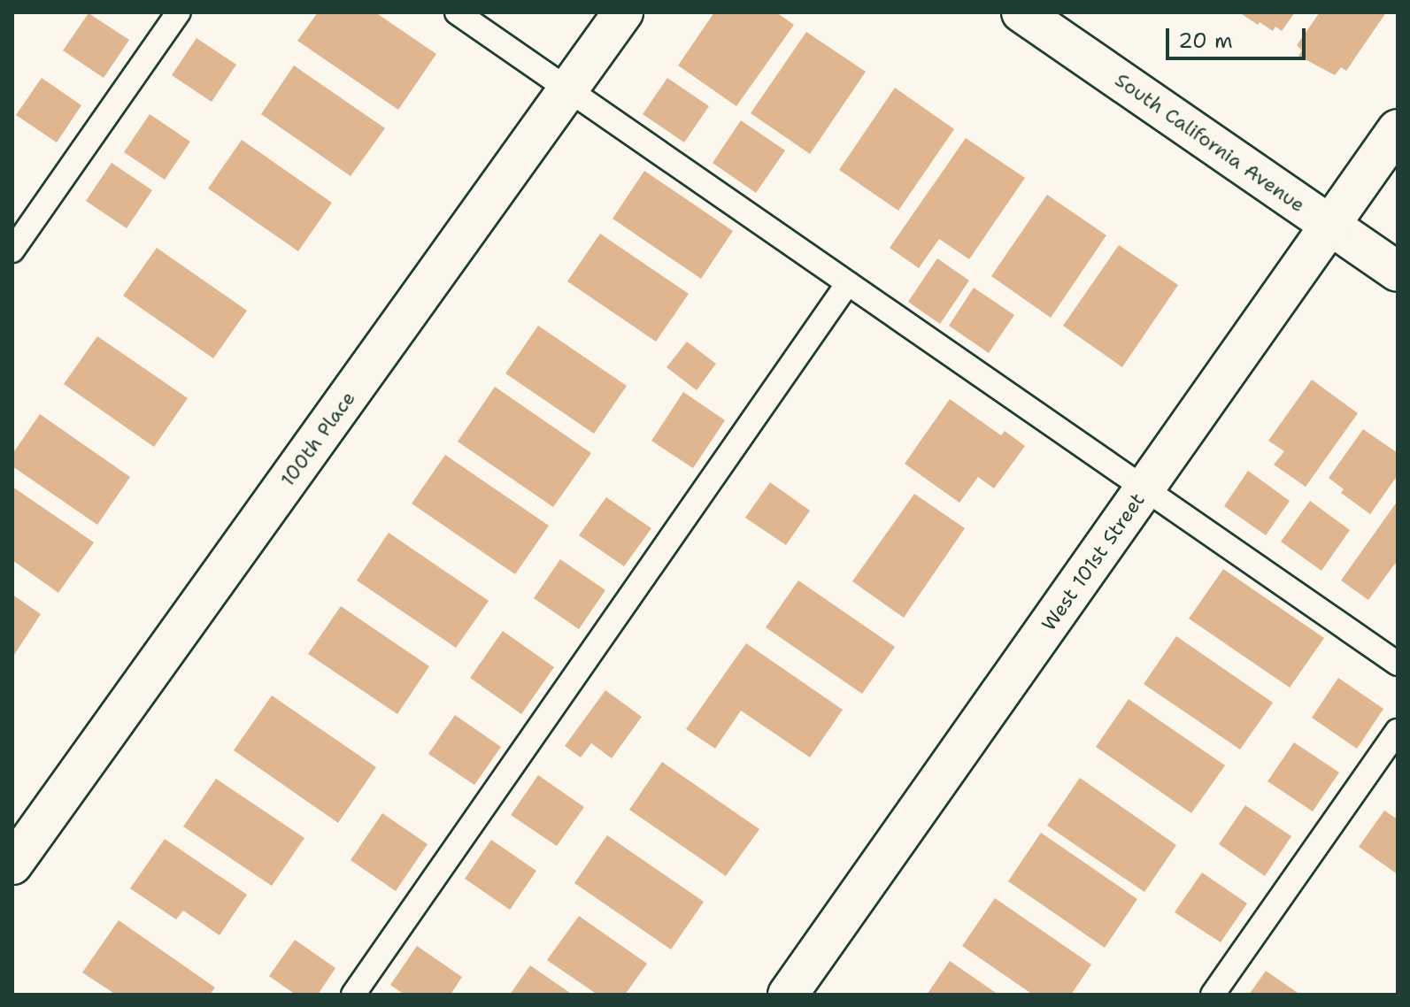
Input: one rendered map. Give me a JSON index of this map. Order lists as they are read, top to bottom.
{
  "streets": {
    "street": ["South California Avenue", "100th Place", "West 101st Street"]
  },
  "crossings": [
    ["South California Avenue", "West 101st Street"]
  ],
  "scale_bar": "20 m"
}
